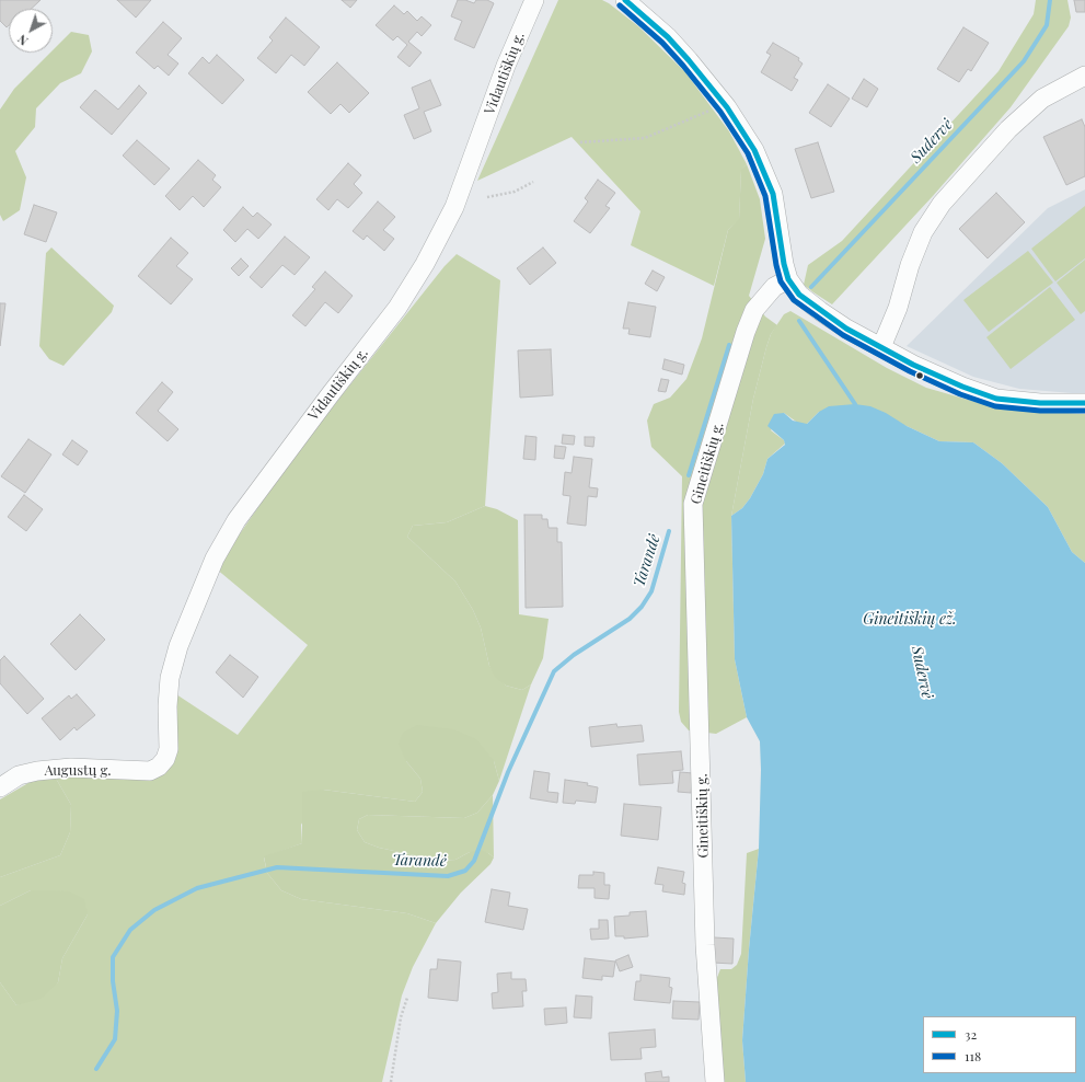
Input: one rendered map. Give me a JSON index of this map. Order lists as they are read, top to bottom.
{
  "streets": {
    "street": ["Vidautiškių g.", "Gineitiškių g.", "Augustų g."]
  },
  "crossings": [
    ["Vidautiškių g.", "Augustų g."]
  ],
  "water": ["Sudervė", "Tarandė", "Gineitiškių ež."],
  "lines": ["transit line 32", "transit line 118"],
  "legend": ["32", "118"],
  "north": "bottom left"
}
